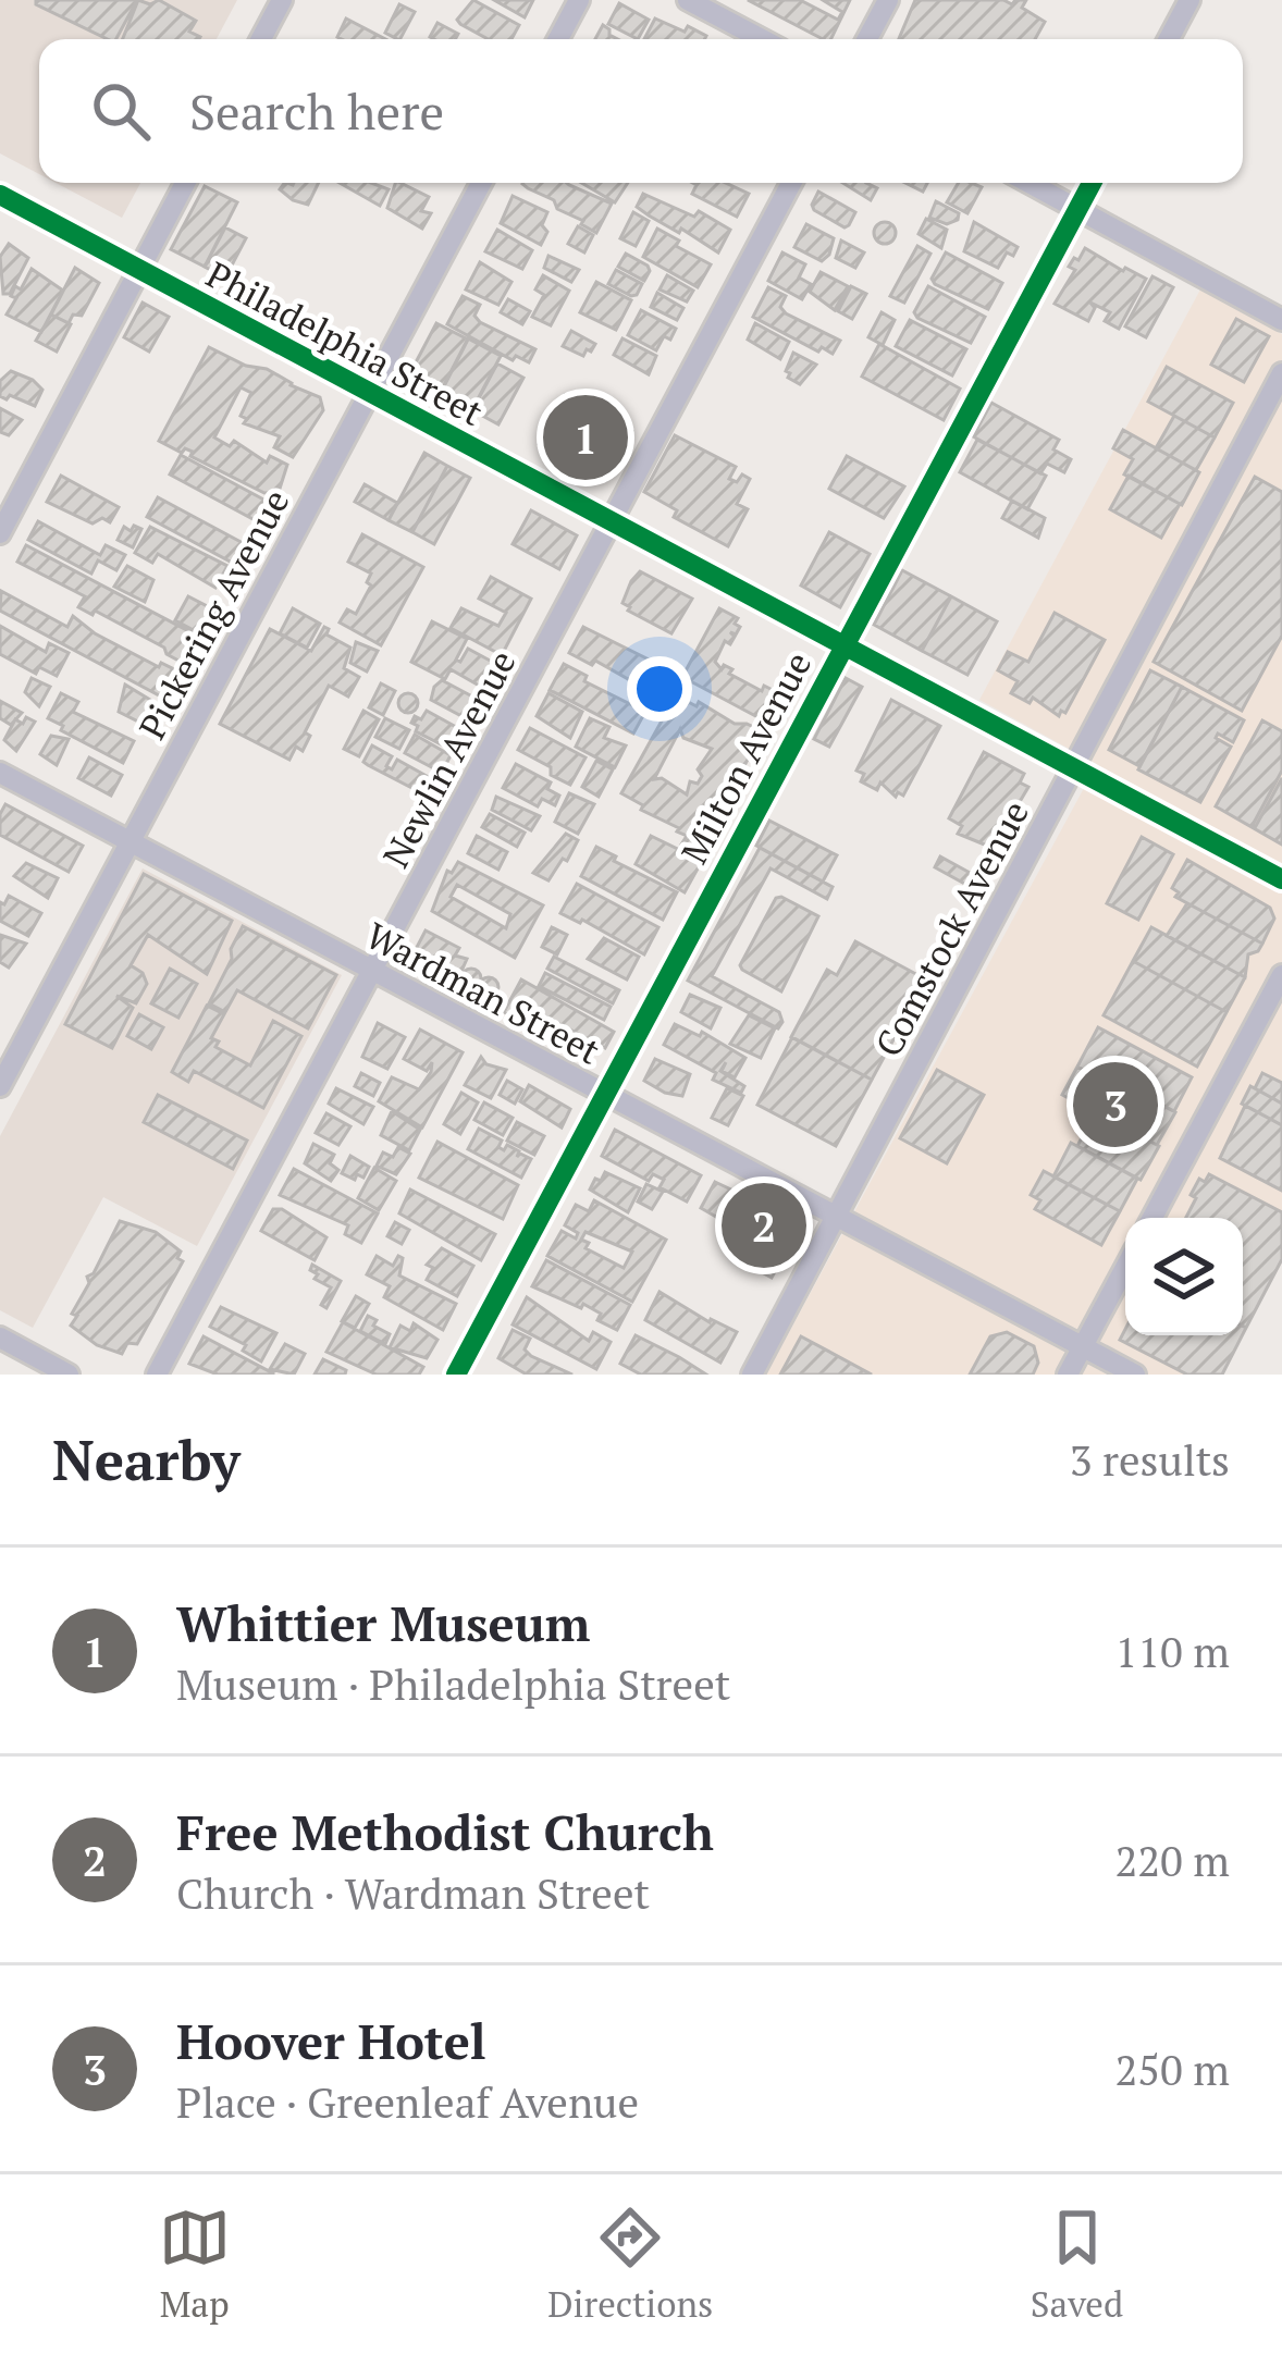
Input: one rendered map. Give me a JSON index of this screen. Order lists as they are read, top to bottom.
{
  "streets": {
    "street": [
      "Philadelphia Street",
      "Pickering Avenue",
      "Milton Avenue",
      "Newlin Avenue",
      "Comstock Avenue",
      "Wardman Street"
    ]
  },
  "crossings": [
    ["Philadelphia Street", "Pickering Avenue"],
    ["Philadelphia Street", "Milton Avenue"],
    ["Philadelphia Street", "Newlin Avenue"],
    ["Philadelphia Street", "Comstock Avenue"],
    ["Pickering Avenue", "Wardman Street"],
    ["Milton Avenue", "Wardman Street"],
    ["Newlin Avenue", "Wardman Street"],
    ["Comstock Avenue", "Wardman Street"]
  ],
  "page": {
    "search": "Search here",
    "pins": ["1", "3", "2"],
    "heading": ["Nearby", "3 results"],
    "list": [
      {
        "mark": "1",
        "name": "Whittier Museum",
        "note": "Museum · Philadelphia Street",
        "value": "110 m"
      },
      {
        "mark": "2",
        "name": "Free Methodist Church",
        "note": "Church · Wardman Street",
        "value": "220 m"
      },
      {
        "mark": "3",
        "name": "Hoover Hotel",
        "note": "Place · Greenleaf Avenue",
        "value": "250 m"
      }
    ],
    "nav": ["Map", "Directions", "Saved"]
  }
}
